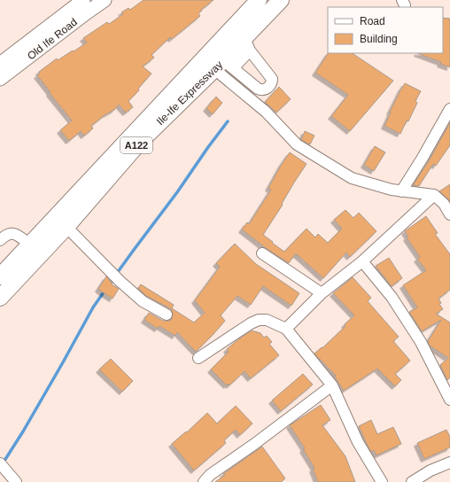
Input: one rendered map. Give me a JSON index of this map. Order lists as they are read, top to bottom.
{
  "streets": {
    "highway": ["Ile-Ife Expressway", "A122"],
    "main road": ["Old Ife Road"]
  },
  "legend": ["Road", "Building"]
}
